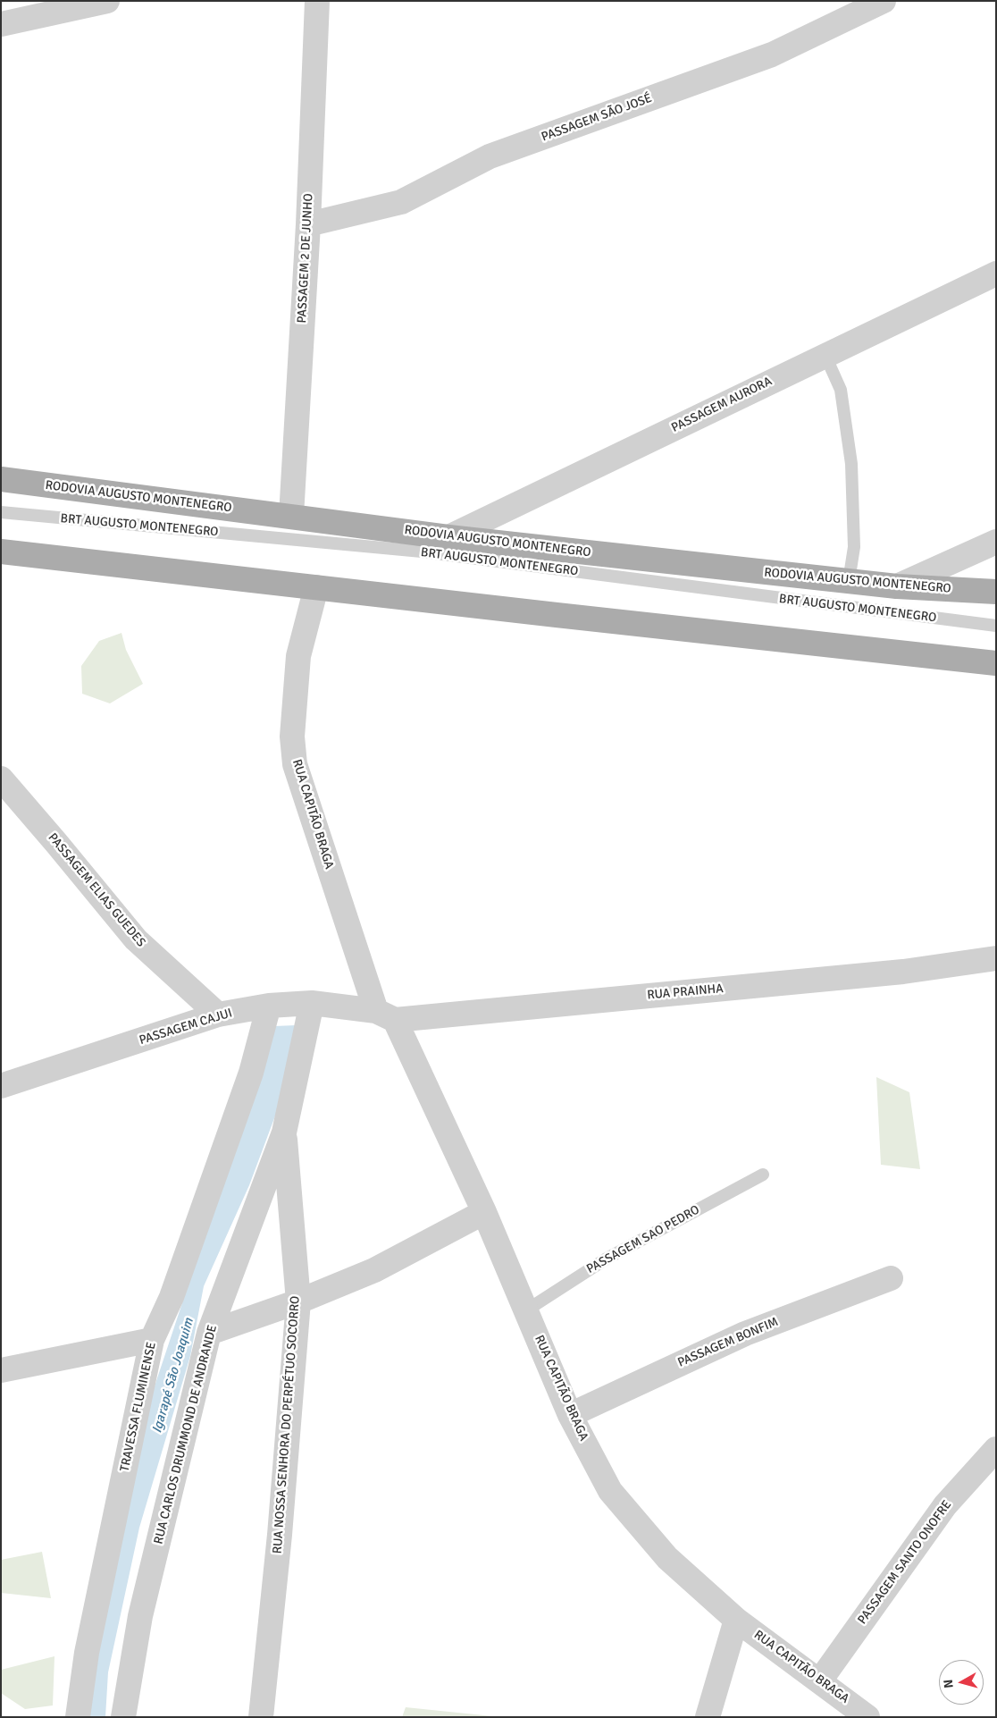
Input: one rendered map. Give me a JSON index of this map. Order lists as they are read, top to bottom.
{
  "streets": {
    "main road": ["RODOVIA AUGUSTO MONTENEGRO"],
    "street": [
      "PASSAGEM SÃO JOSÉ",
      "PASSAGEM 2 DE JUNHO",
      "PASSAGEM AURORA",
      "RUA CAPITÃO BRAGA",
      "PASSAGEM ELIAS GUEDES",
      "RUA PRAINHA",
      "PASSAGEM CAJUI",
      "PASSAGEM BONFIM",
      "TRAVESSA FLUMINENSE",
      "RUA NOSSA SENHORA DO PERPÉTUO SOCORRO",
      "RUA CARLOS DRUMMOND DE ANDRANDE",
      "PASSAGEM SANTO ONOFRE"
    ],
    "lane": ["BRT AUGUSTO MONTENEGRO", "PASSAGEM SAO PEDRO"]
  },
  "crossings": [
    ["PASSAGEM SÃO JOSÉ", "PASSAGEM 2 DE JUNHO"],
    ["PASSAGEM 2 DE JUNHO", "RODOVIA AUGUSTO MONTENEGRO"],
    ["PASSAGEM AURORA", "RODOVIA AUGUSTO MONTENEGRO"],
    ["RUA CAPITÃO BRAGA", "RUA PRAINHA"],
    ["RUA CAPITÃO BRAGA", "PASSAGEM CAJUI"],
    ["RUA CAPITÃO BRAGA", "PASSAGEM SAO PEDRO"],
    ["RUA CAPITÃO BRAGA", "PASSAGEM BONFIM"],
    ["RUA CAPITÃO BRAGA", "PASSAGEM SANTO ONOFRE"],
    ["PASSAGEM ELIAS GUEDES", "PASSAGEM CAJUI"],
    ["RUA PRAINHA", "PASSAGEM CAJUI"],
    ["PASSAGEM CAJUI", "TRAVESSA FLUMINENSE"],
    ["PASSAGEM CAJUI", "RUA CARLOS DRUMMOND DE ANDRANDE"],
    ["RUA NOSSA SENHORA DO PERPÉTUO SOCORRO", "RUA CARLOS DRUMMOND DE ANDRANDE"]
  ],
  "water": ["Igarapé São Joaquim"],
  "north": "left"
}
